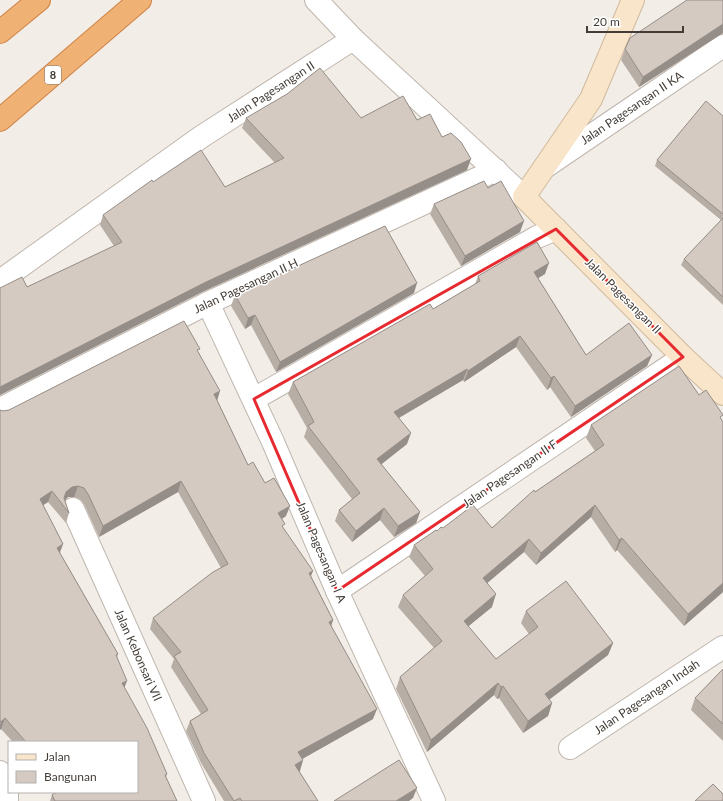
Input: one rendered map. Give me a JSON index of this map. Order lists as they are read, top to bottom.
{
  "streets": {
    "highway": ["8"],
    "street": [
      "Jalan Pagesangan II",
      "Jalan Pagesangan II KA",
      "Jalan Pagesangan II H",
      "Jalan Pagesangan II F",
      "Jalan Pagesangan I A",
      "Jalan Kebonsari VII",
      "Jalan Pagesangan Indah"
    ]
  },
  "crossings": [
    ["Jalan Pagesangan II", "Jalan Pagesangan II H"],
    ["Jalan Pagesangan II", "Jalan Pagesangan II F"],
    ["Jalan Pagesangan II H", "Jalan Pagesangan I A"],
    ["Jalan Pagesangan II F", "Jalan Pagesangan I A"]
  ],
  "legend": ["Jalan", "Bangunan"],
  "scale_bar": "20 m"
}
